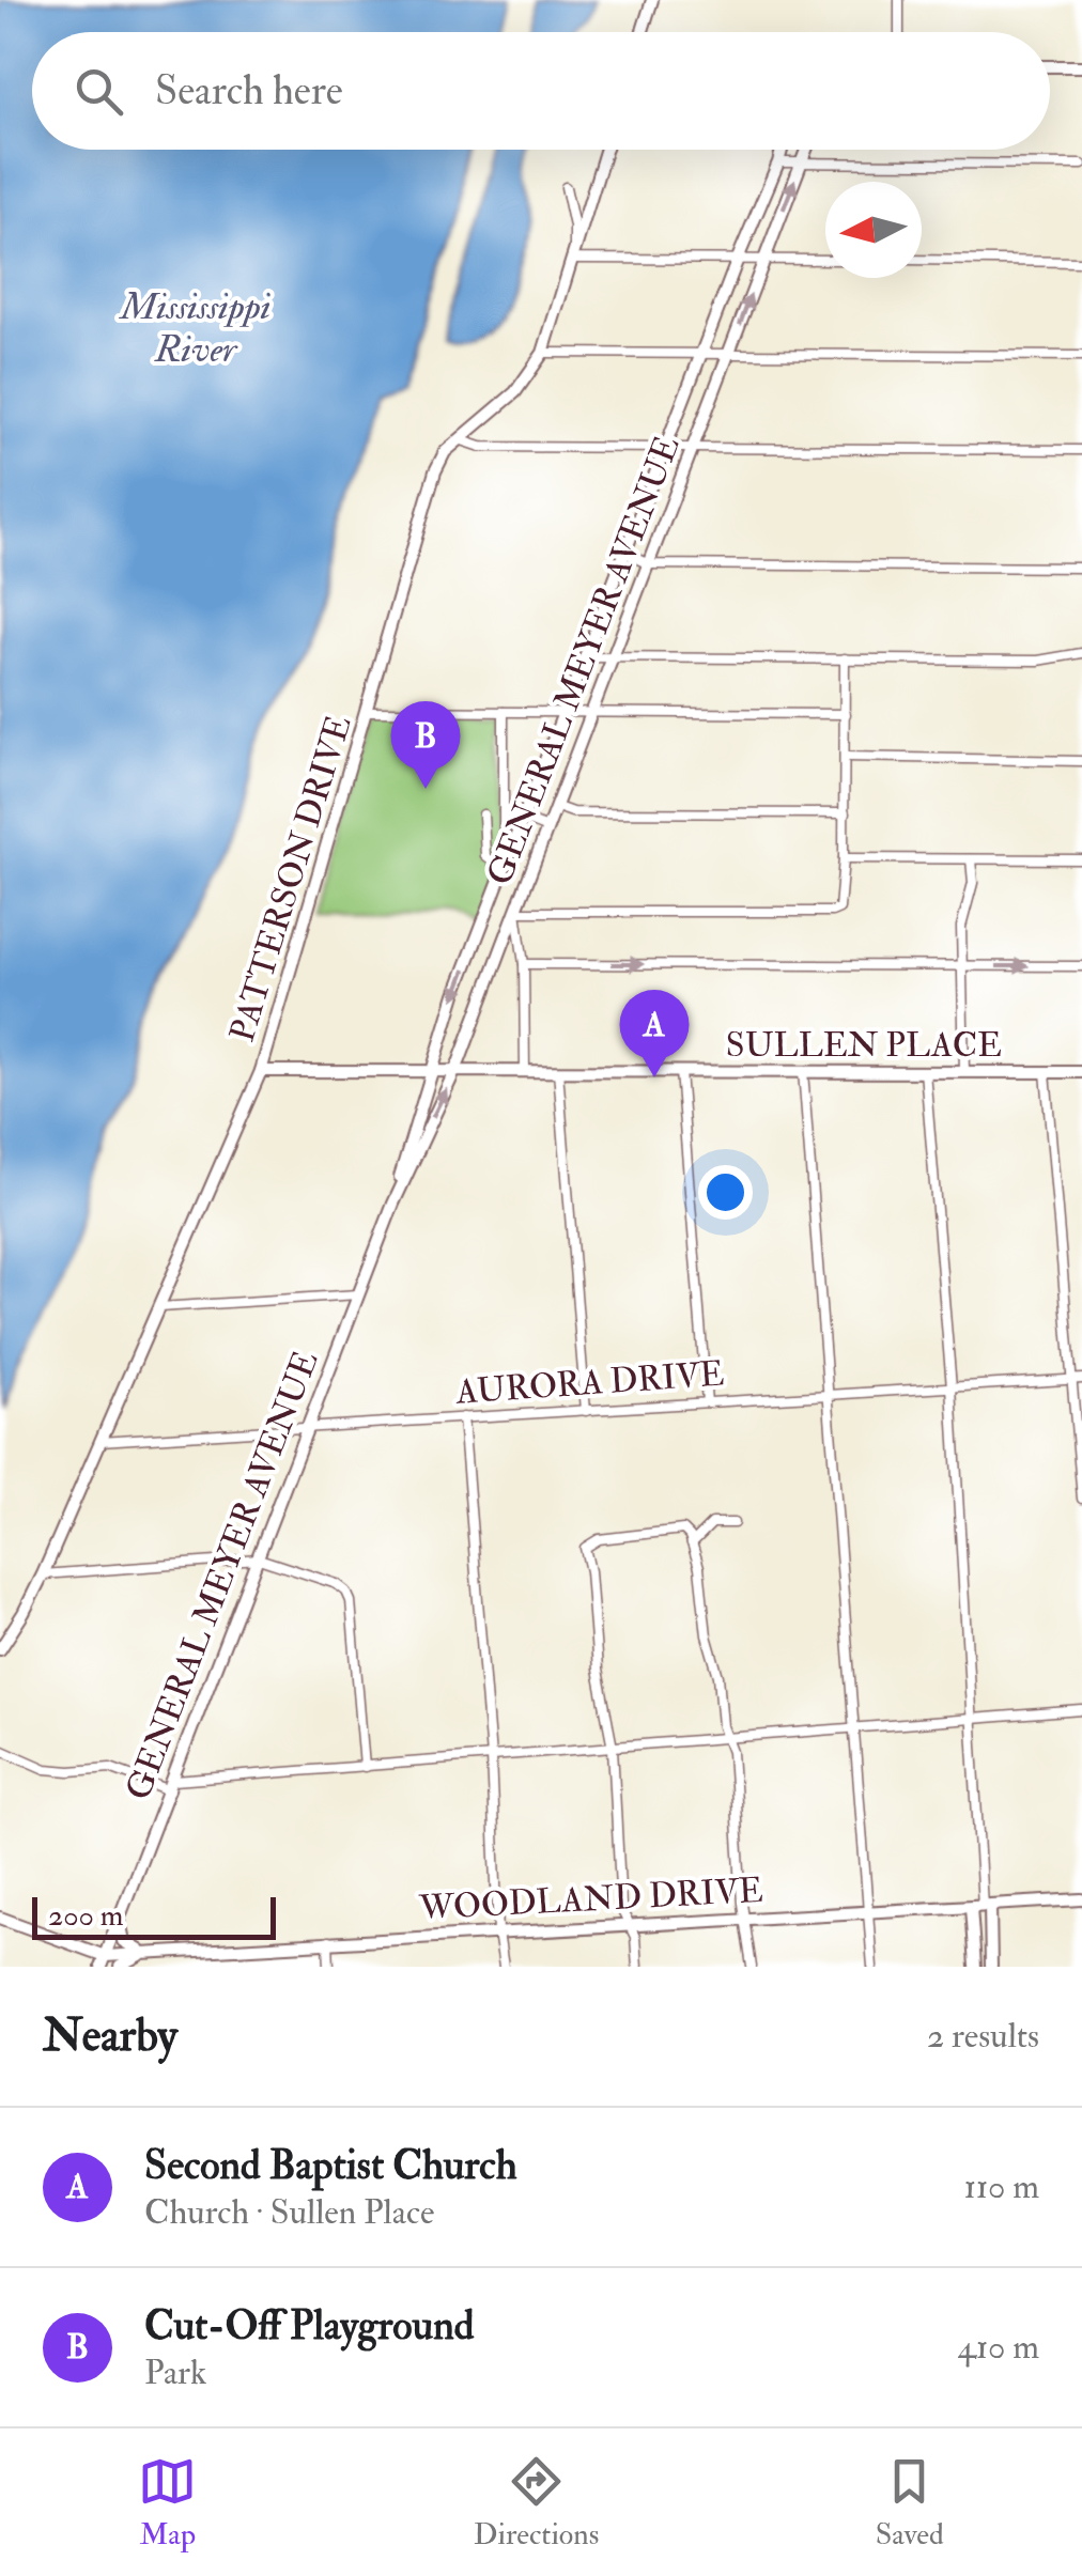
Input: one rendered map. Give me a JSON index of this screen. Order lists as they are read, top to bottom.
{
  "streets": {
    "street": [
      "GENERAL MEYER AVENUE",
      "PATTERSON DRIVE",
      "SULLEN PLACE",
      "AURORA DRIVE",
      "WOODLAND DRIVE"
    ]
  },
  "crossings": [
    ["GENERAL MEYER AVENUE", "SULLEN PLACE"],
    ["GENERAL MEYER AVENUE", "AURORA DRIVE"],
    ["GENERAL MEYER AVENUE", "WOODLAND DRIVE"],
    ["PATTERSON DRIVE", "SULLEN PLACE"],
    ["PATTERSON DRIVE", "AURORA DRIVE"]
  ],
  "water": ["Mississippi River"],
  "scale_bar": "200 m",
  "north": "left",
  "page": {
    "search": "Search here",
    "pins": ["B", "A"],
    "scale": "200 m",
    "heading": ["Nearby", "2 results"],
    "list": [
      {
        "mark": "A",
        "name": "Second Baptist Church",
        "note": "Church · Sullen Place",
        "value": "110 m"
      },
      {
        "mark": "B",
        "name": "Cut-Off Playground",
        "note": "Park",
        "value": "410 m"
      }
    ],
    "nav": ["Map", "Directions", "Saved"]
  }
}
